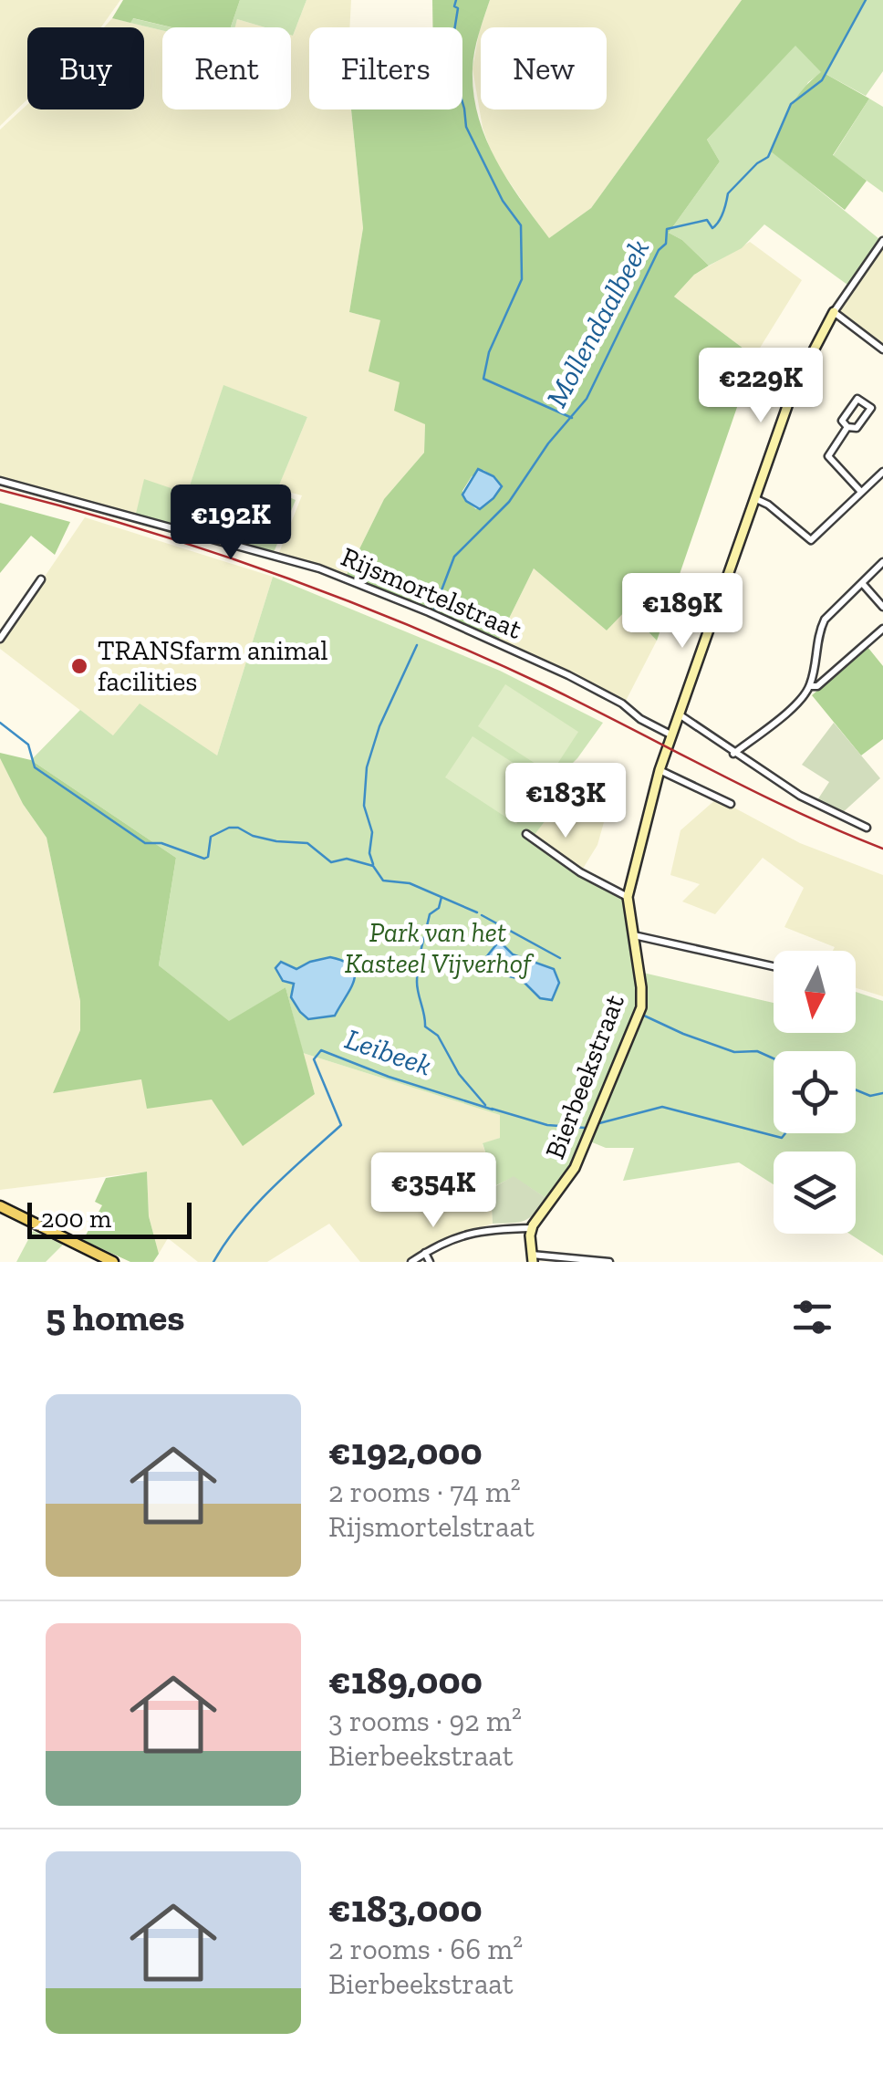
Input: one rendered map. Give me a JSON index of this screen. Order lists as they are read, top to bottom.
{
  "streets": {
    "street": ["Rijsmortelstraat", "Bierbeekstraat"]
  },
  "crossings": [
    ["Rijsmortelstraat", "Bierbeekstraat"]
  ],
  "water": ["Mollendaalbeek", "Leibeek"],
  "parks": ["Park van het Kasteel Vijverhof"],
  "places": ["TRANSfarm animal facilities"],
  "scale_bar": "200 m",
  "north": "bottom",
  "page": {
    "chip": [
      "Buy",
      "Rent",
      "Filters",
      "New"
    ],
    "price": [
      "€229K",
      "€192K",
      "€189K",
      "€183K",
      "€354K"
    ],
    "scale": "200 m",
    "heading": "5 homes",
    "list": [
      {
        "name": "€192,000",
        "note": "2 rooms · 74 m² · Rijsmortelstraat"
      },
      {
        "name": "€189,000",
        "note": "3 rooms · 92 m² · Bierbeekstraat"
      },
      {
        "name": "€183,000",
        "note": "2 rooms · 66 m² · Bierbeekstraat"
      }
    ]
  }
}
